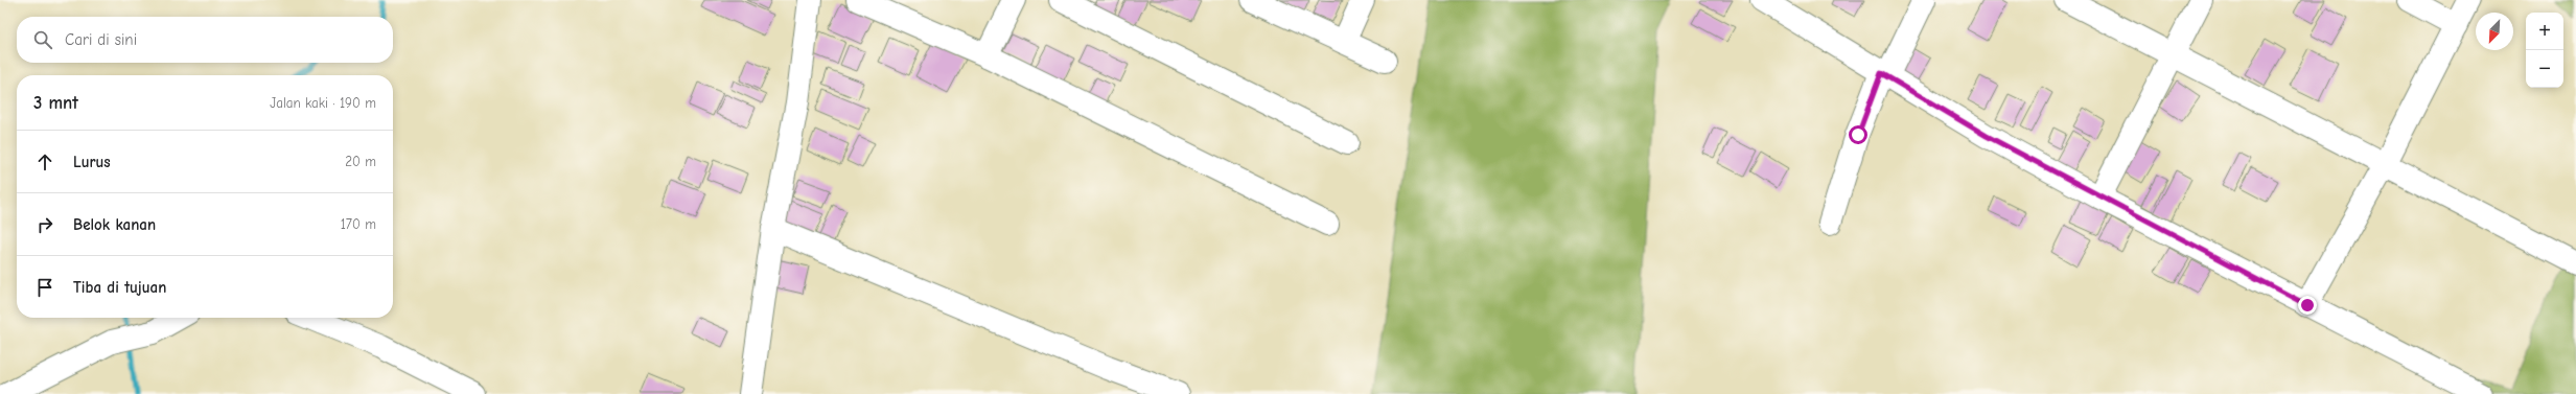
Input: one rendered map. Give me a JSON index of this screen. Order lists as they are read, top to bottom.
{
  "north": "bottom left",
  "page": {
    "map_buttons": ["+", "−"],
    "search": "Cari di sini",
    "heading": ["3 mnt", "Jalan kaki · 190 m"],
    "list": [
      ["Lurus", "20 m"],
      ["Belok kanan", "170 m"],
      "Tiba di tujuan"
    ]
  }
}
